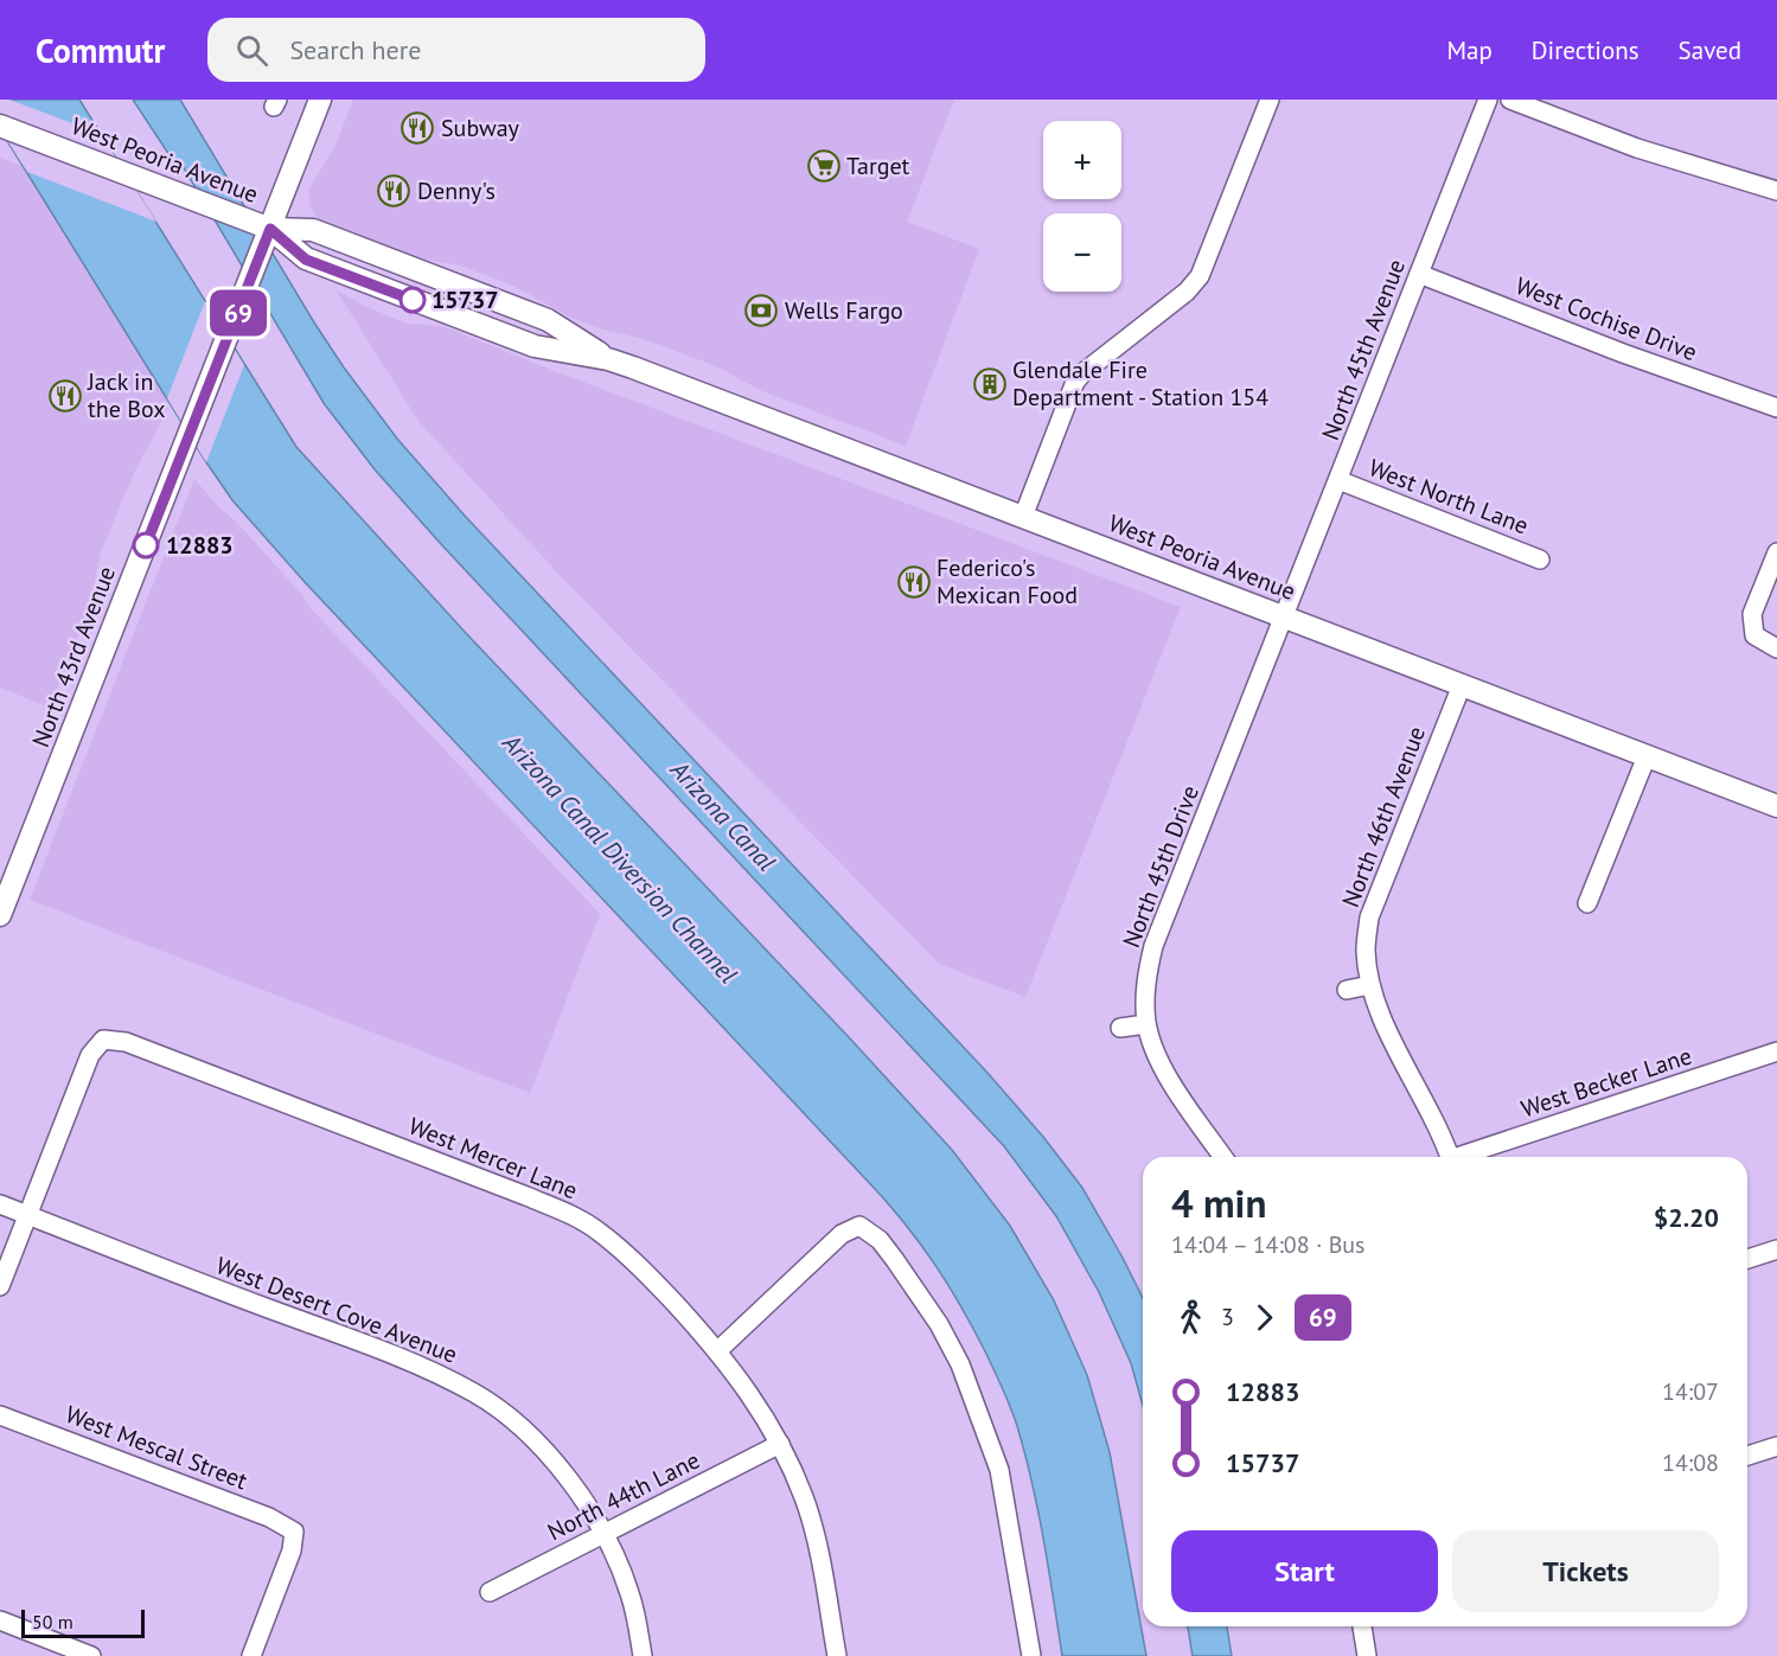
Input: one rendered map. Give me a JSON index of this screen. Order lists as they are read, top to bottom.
{
  "streets": {
    "main road": ["West Peoria Avenue", "North 43rd Avenue"],
    "street": [
      "West Cochise Drive",
      "North 45th Avenue",
      "West North Lane",
      "North 46th Avenue",
      "North 45th Drive",
      "West Becker Lane",
      "West Mercer Lane",
      "West Desert Cove Avenue",
      "West Mescal Street",
      "North 44th Lane"
    ]
  },
  "crossings": [
    ["West Peoria Avenue", "North 45th Avenue"],
    ["West Peoria Avenue", "North 43rd Avenue"],
    ["West Peoria Avenue", "North 46th Avenue"],
    ["West Peoria Avenue", "North 45th Drive"],
    ["West Cochise Drive", "North 45th Avenue"],
    ["North 45th Avenue", "West North Lane"],
    ["North 45th Avenue", "North 45th Drive"],
    ["West Mercer Lane", "West Desert Cove Avenue"],
    ["West Mercer Lane", "North 44th Lane"],
    ["West Desert Cove Avenue", "North 44th Lane"]
  ],
  "water": ["Arizona Canal", "Arizona Canal Diversion Channel"],
  "places": {
    "restaurant": [
      "Subway",
      "Denny's",
      "Jack in the Box",
      "Federico's Mexican Food"
    ],
    "supermarket": ["Target"],
    "other": ["15737", "12883"],
    "bank": ["Wells Fargo"],
    "building": ["Glendale Fire Department - Station 154"]
  },
  "lines": ["bus line 69"],
  "scale_bar": "50 m",
  "page": {
    "header": "Commutr",
    "search": "Search here",
    "nav": ["Map", "Directions", "Saved"],
    "on_map": "69",
    "map_buttons": ["+", "−"],
    "heading": ["4 min", "14:04 – 14:08 · Bus", "$2.20"],
    "legs": ["3", "69"],
    "list": [
      {
        "name": "12883",
        "value": "14:07"
      },
      {
        "name": "15737",
        "value": "14:08"
      }
    ],
    "buttons": ["Start", "Tickets"],
    "scale": "50 m"
  }
}
